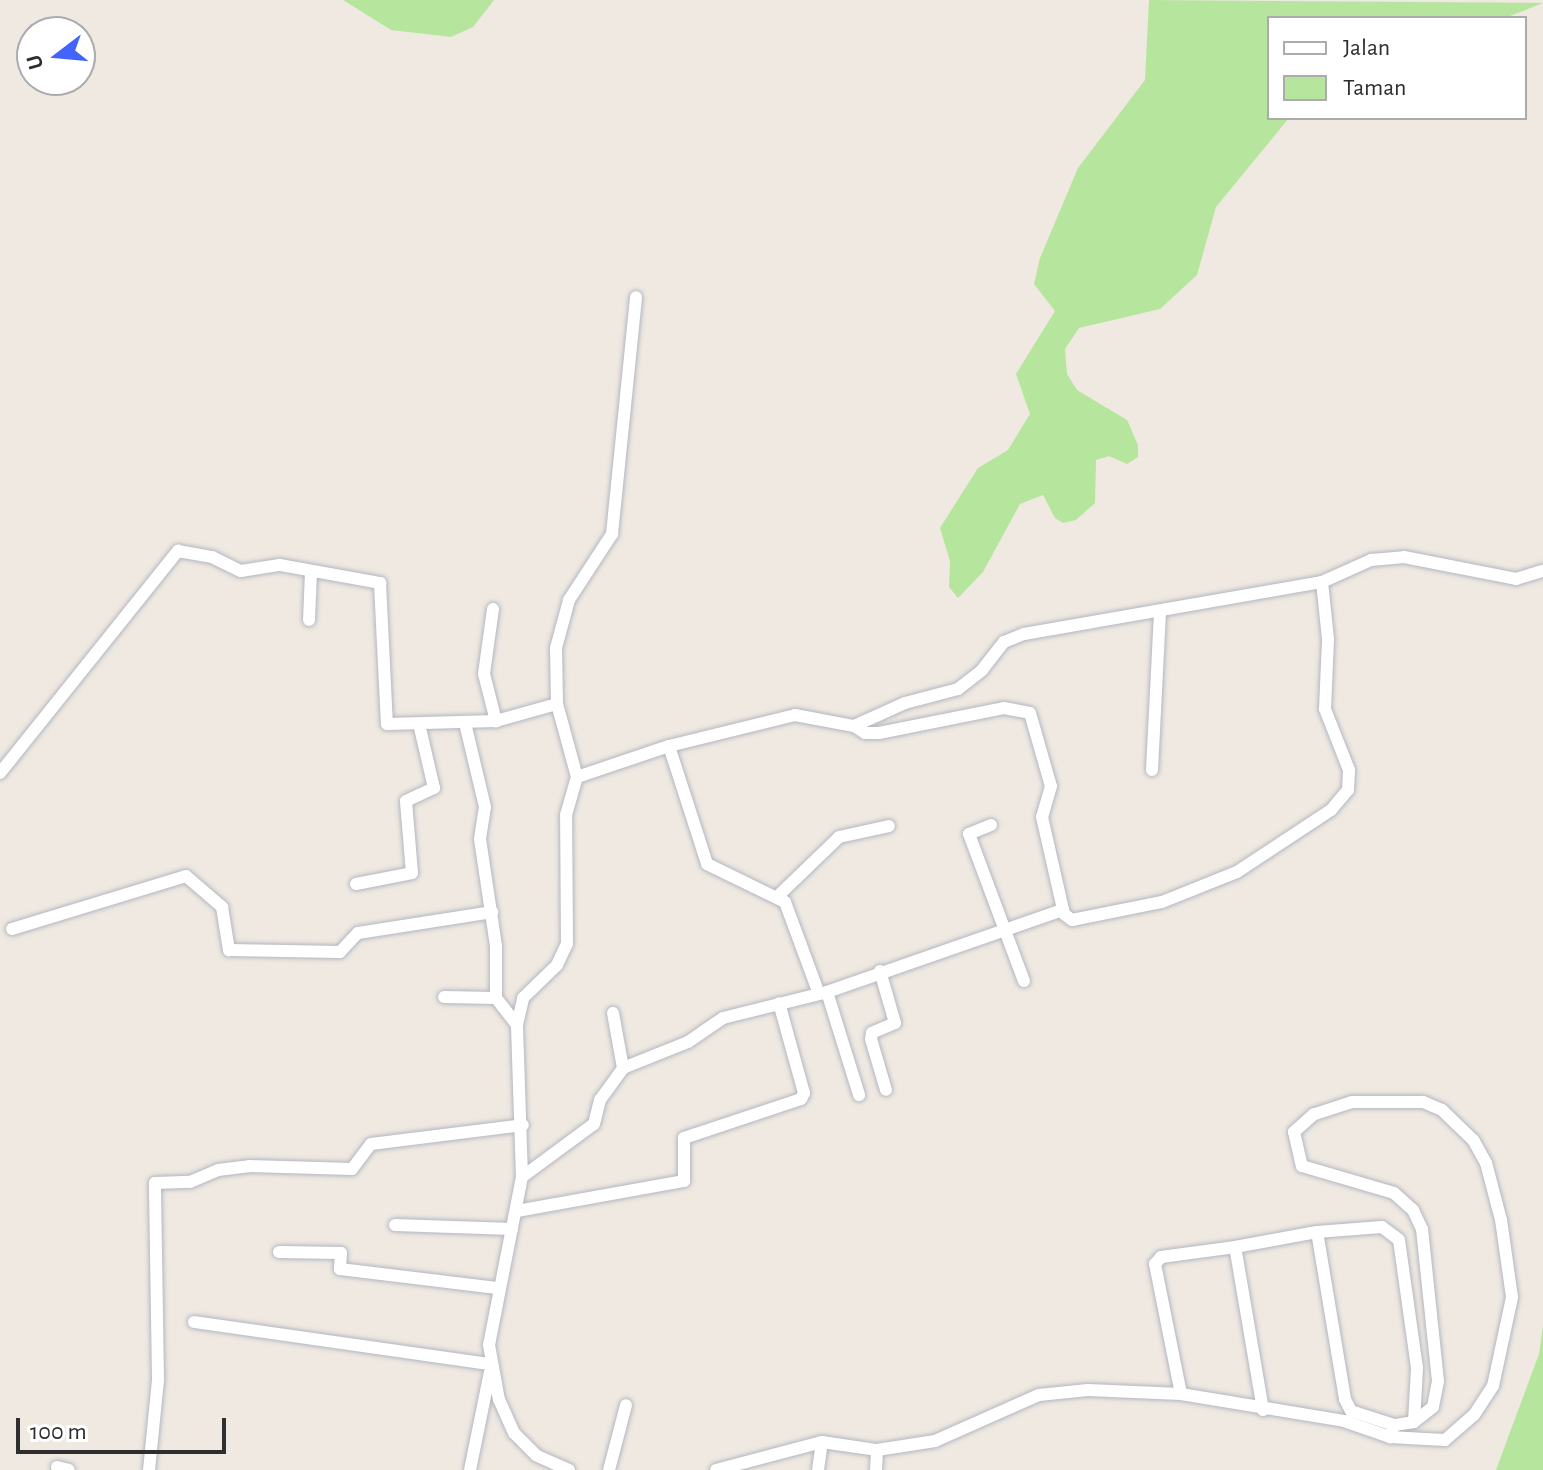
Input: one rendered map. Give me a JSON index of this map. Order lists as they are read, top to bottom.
{
  "legend": ["Jalan", "Taman"],
  "scale_bar": "100 m",
  "north": "left"
}
